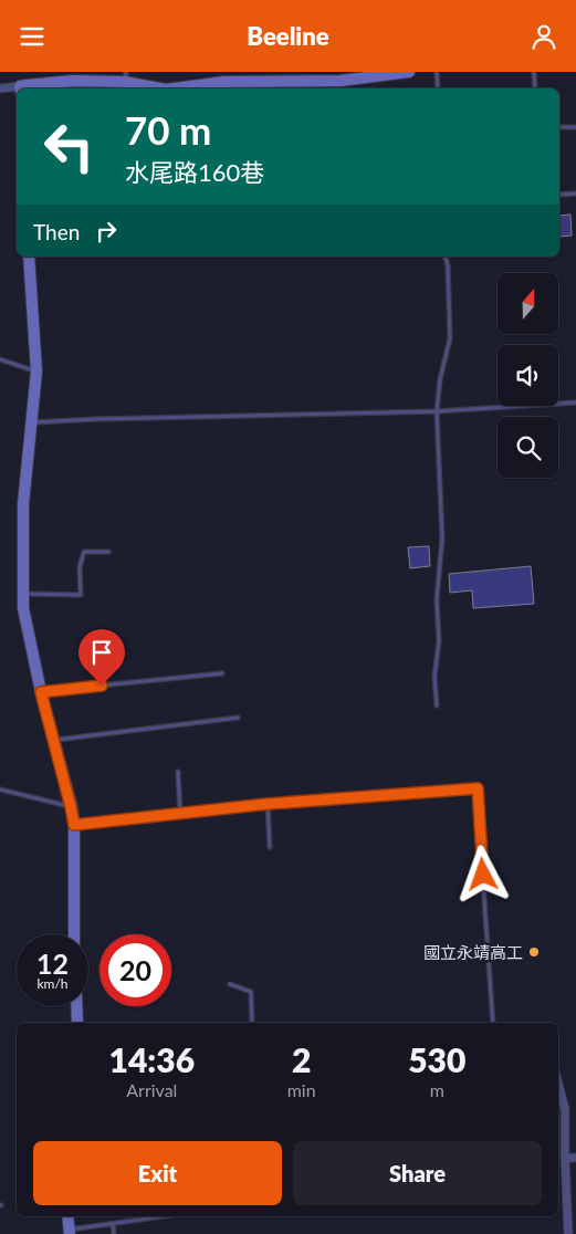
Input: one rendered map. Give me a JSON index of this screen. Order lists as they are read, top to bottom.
{
  "places": ["國立永靖高工"],
  "north": "top",
  "page": {
    "header": "Beeline",
    "turn": ["70 m", "水尾路160巷"],
    "then": "Then",
    "speed": "12 km/h",
    "limit": "20",
    "eta": [
      "14:36",
      "Arrival",
      "2",
      "min",
      "530",
      "m"
    ],
    "buttons": ["Exit", "Share"]
  }
}
